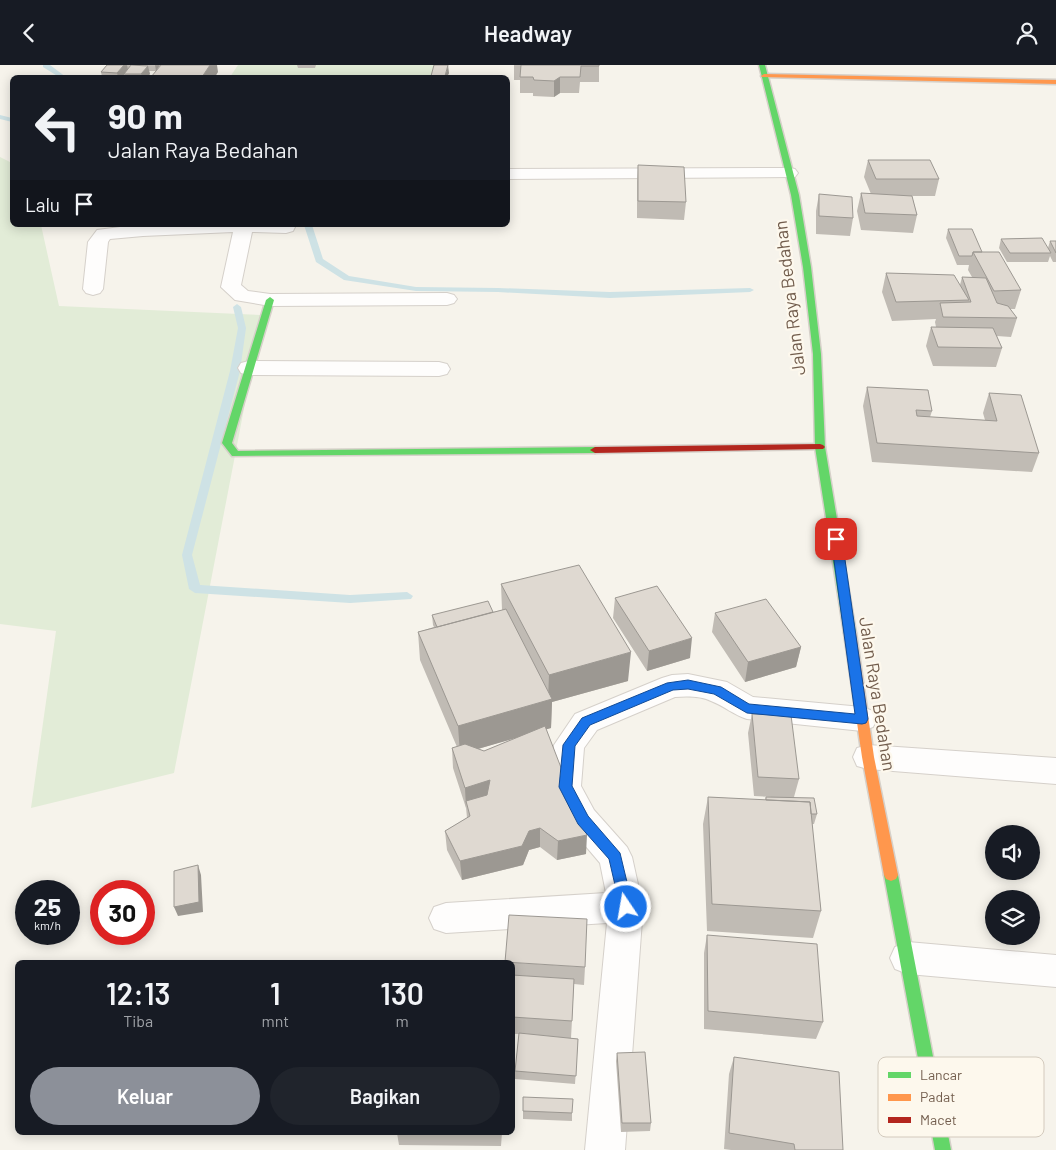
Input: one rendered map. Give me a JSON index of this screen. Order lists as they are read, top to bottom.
{
  "streets": {
    "street": ["Jalan Raya Bedahan"]
  },
  "legend": ["Lancar", "Padat", "Macet"],
  "page": {
    "header": "Headway",
    "turn": ["90 m", "Jalan Raya Bedahan"],
    "then": "Lalu",
    "speed": "25 km/h",
    "limit": "30",
    "eta": [
      "12:13",
      "Tiba",
      "1",
      "mnt",
      "130",
      "m"
    ],
    "buttons": ["Keluar", "Bagikan"]
  }
}
